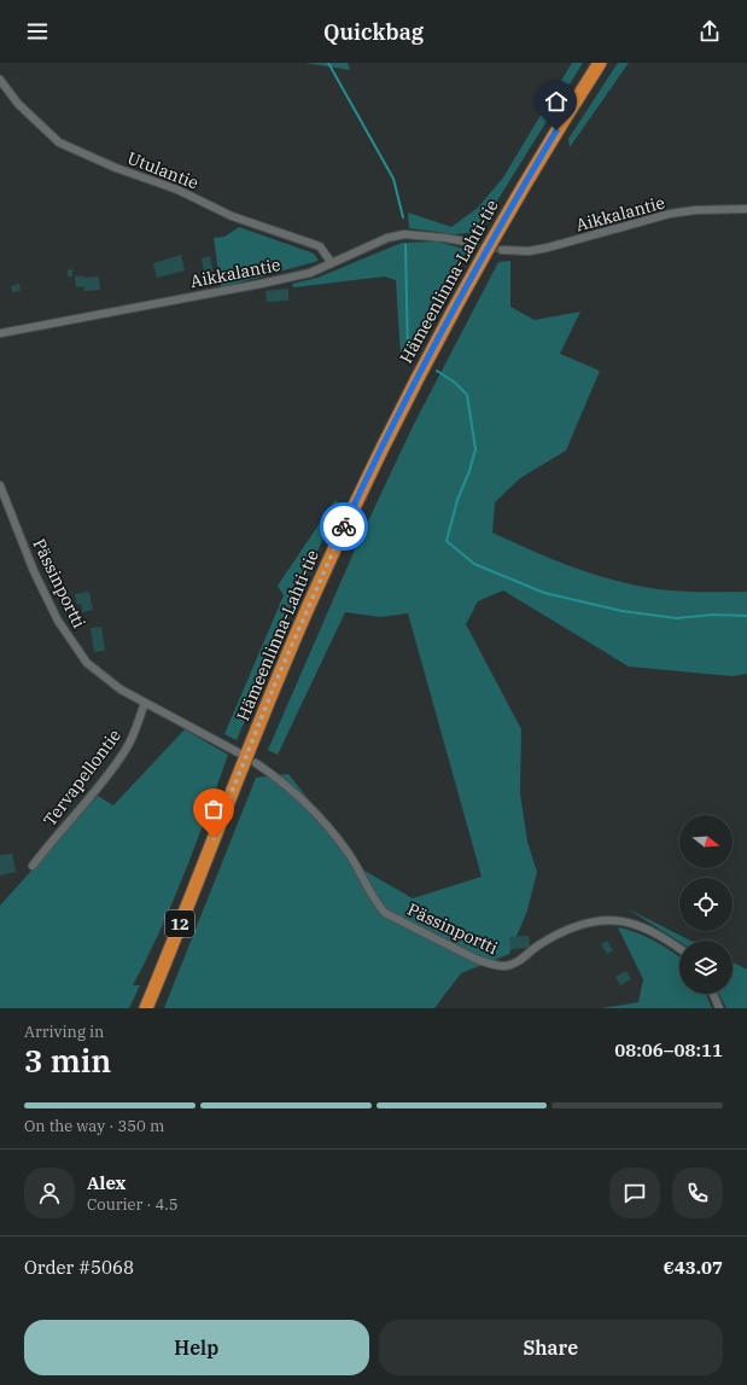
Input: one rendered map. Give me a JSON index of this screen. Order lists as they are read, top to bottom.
{
  "streets": {
    "highway": ["Hämeenlinna-Lahti-tie", "12"],
    "street": [
      "Utulantie",
      "Aikkalantie",
      "Pässinportti",
      "Tervapellontie"
    ]
  },
  "crossings": [
    ["Utulantie", "Aikkalantie"],
    ["Pässinportti", "Tervapellontie"]
  ],
  "north": "right",
  "page": {
    "header": "Quickbag",
    "heading": ["3 min", "Arriving in", "08:06–08:11"],
    "panel": [
      "Alex",
      "Courier · 4.5",
      "Order #5068",
      "€43.07"
    ],
    "bar": "On the way · 350 m",
    "buttons": ["Help", "Share"]
  }
}
